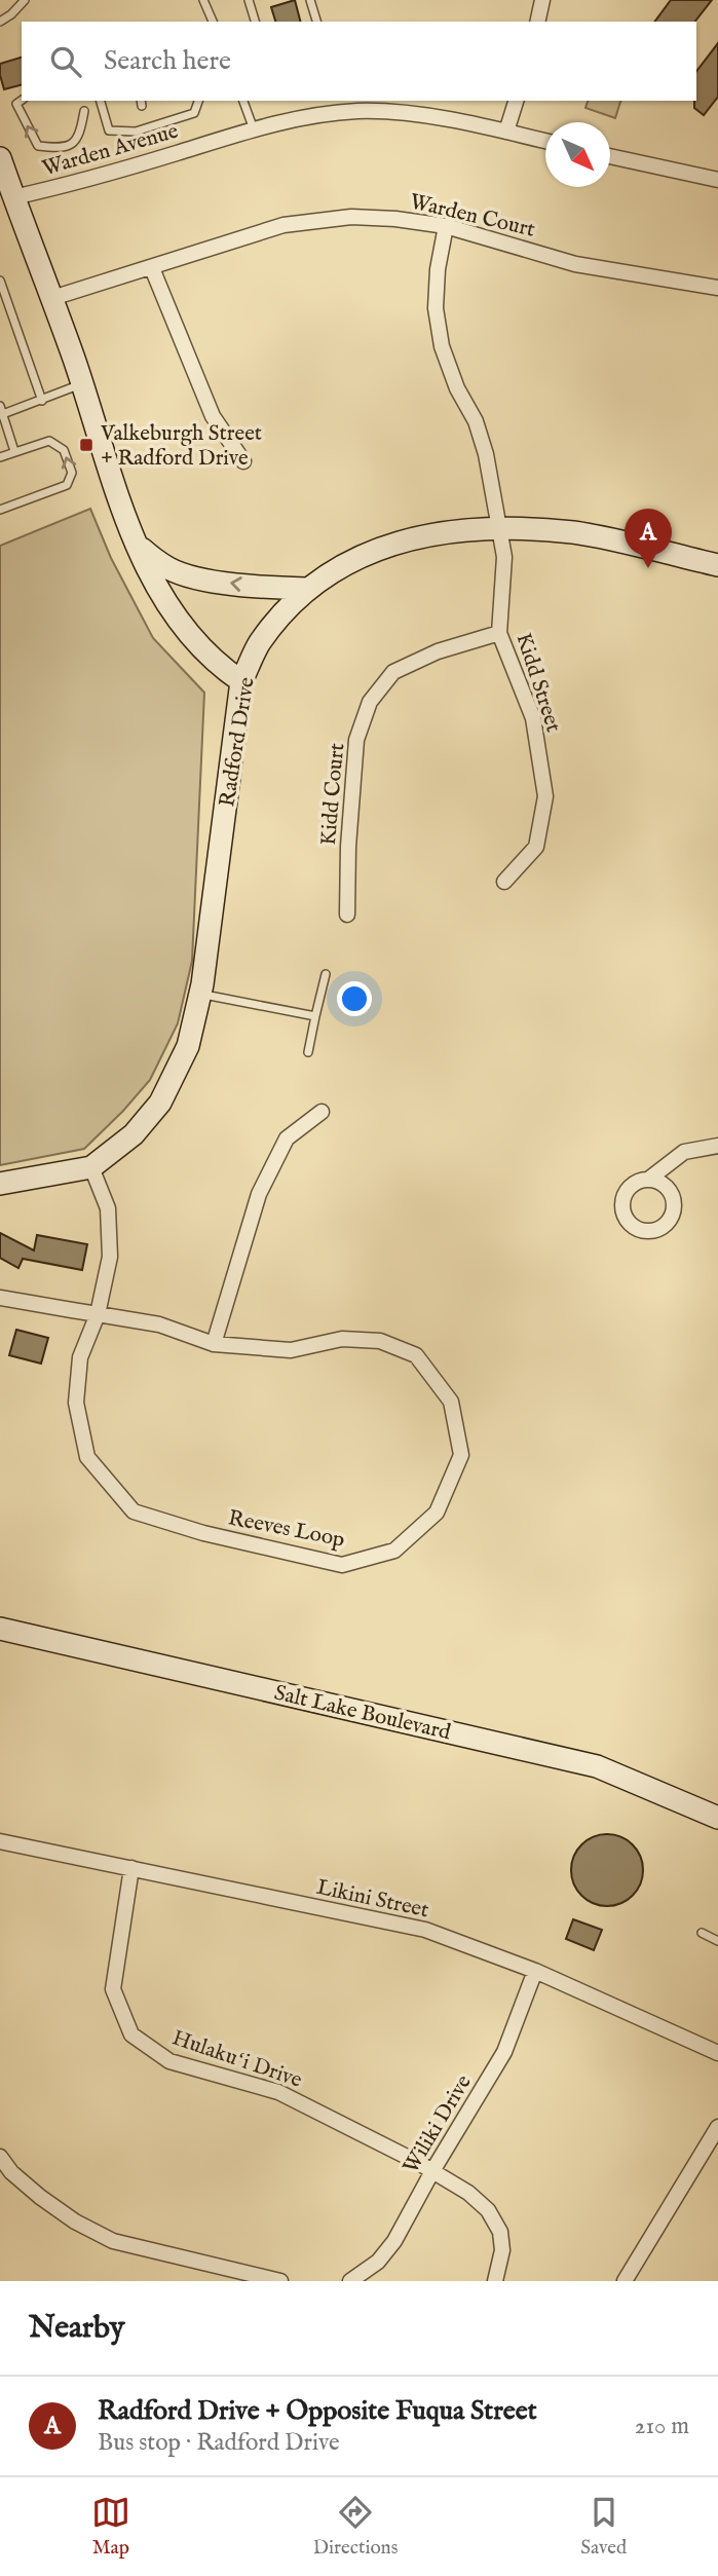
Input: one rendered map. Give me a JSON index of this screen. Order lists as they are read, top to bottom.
{
  "streets": {
    "street": [
      "Warden Avenue",
      "Warden Court",
      "Kidd Street",
      "Radford Drive",
      "Kidd Court",
      "Reeves Loop",
      "Salt Lake Boulevard",
      "Likini Street",
      "Hulakuʻi Drive",
      "Wiliki Drive"
    ]
  },
  "crossings": [
    ["Warden Court", "Kidd Street"],
    ["Kidd Street", "Radford Drive"],
    ["Kidd Street", "Kidd Court"],
    ["Radford Drive", "Reeves Loop"],
    ["Likini Street", "Hulakuʻi Drive"],
    ["Likini Street", "Wiliki Drive"],
    ["Hulakuʻi Drive", "Wiliki Drive"]
  ],
  "places": {
    "transit": ["Valkeburgh Street + Radford Drive"]
  },
  "north": "bottom right",
  "page": {
    "search": "Search here",
    "pins": "A",
    "heading": "Nearby",
    "list": [
      {
        "mark": "A",
        "name": "Radford Drive + Opposite Fuqua Street",
        "note": "Bus stop · Radford Drive",
        "value": "210 m"
      }
    ],
    "nav": ["Map", "Directions", "Saved"]
  }
}
